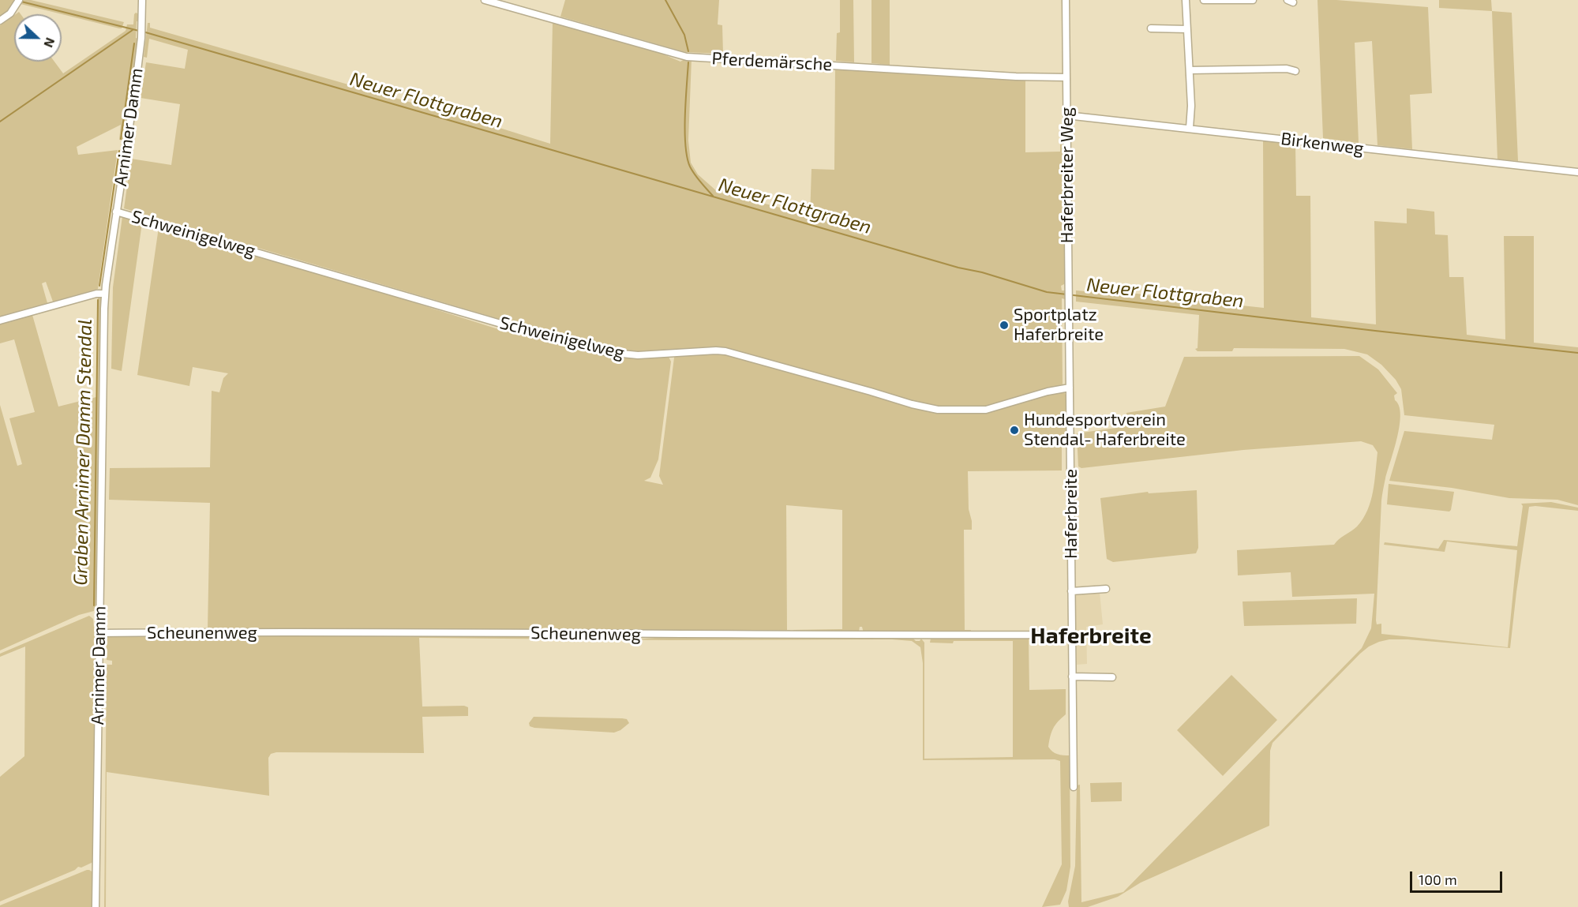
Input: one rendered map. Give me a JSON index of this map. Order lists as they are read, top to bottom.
{
  "streets": {
    "street": [
      "Pferdemärsche",
      "Arnimer Damm",
      "Birkenweg",
      "Haferbreiter Weg",
      "Schweinigelweg",
      "Haferbreite",
      "Scheunenweg"
    ]
  },
  "crossings": [
    ["Pferdemärsche", "Haferbreiter Weg"],
    ["Arnimer Damm", "Schweinigelweg"],
    ["Arnimer Damm", "Scheunenweg"],
    ["Birkenweg", "Haferbreiter Weg"],
    ["Haferbreiter Weg", "Haferbreite"],
    ["Schweinigelweg", "Haferbreite"],
    ["Haferbreite", "Scheunenweg"]
  ],
  "districts": ["Haferbreite"],
  "water": ["Neuer Flottgraben", "Graben Arnimer Damm Stendal"],
  "places": ["Sportplatz Haferbreite", "Hundesportverein Stendal- Haferbreite"],
  "scale_bar": "100 m",
  "north": "right"
}
